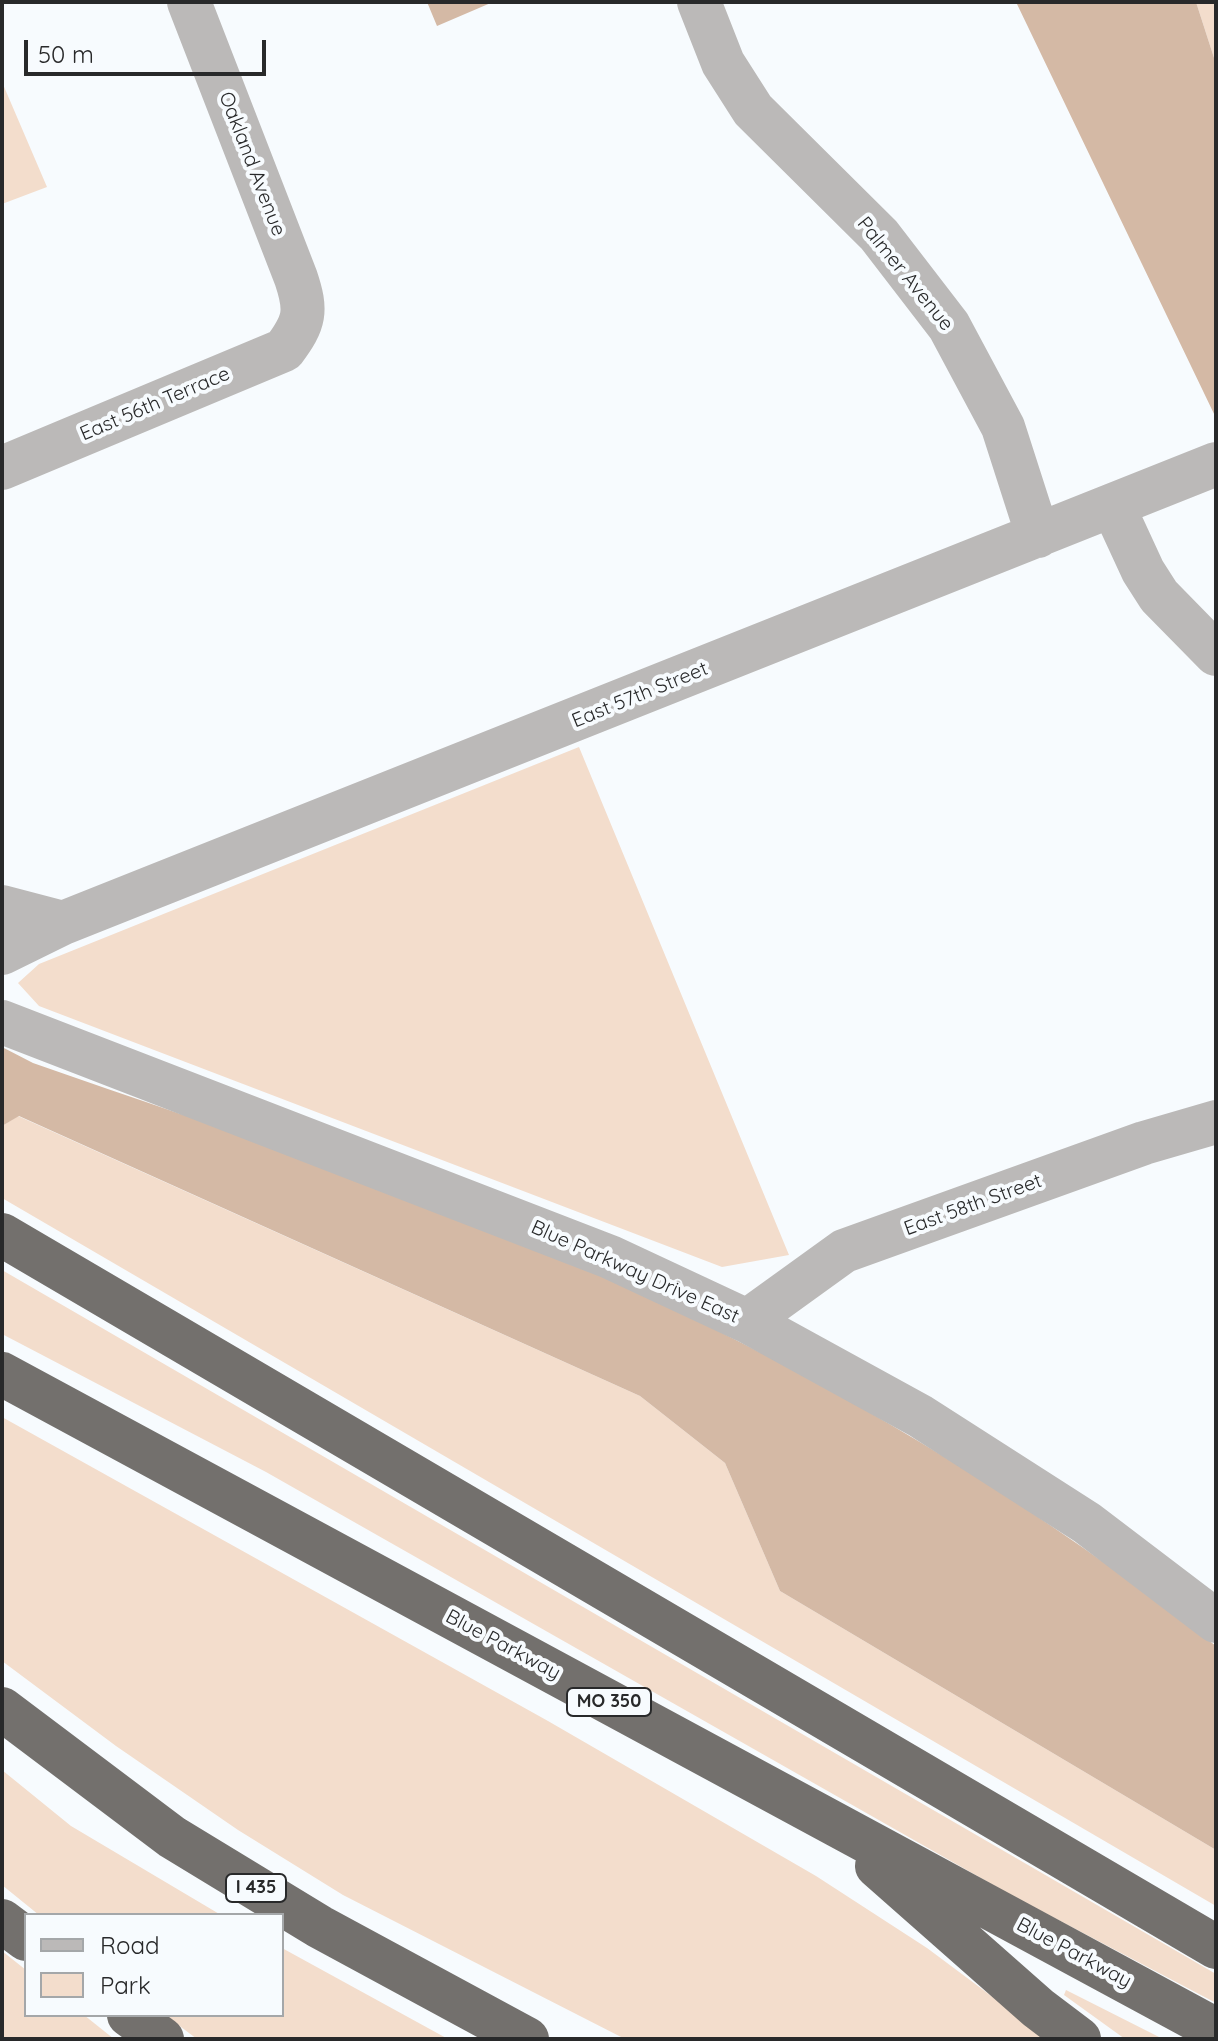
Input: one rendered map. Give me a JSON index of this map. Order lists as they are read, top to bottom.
{
  "streets": {
    "highway": ["Blue Parkway", "MO 350", "I 435"],
    "street": [
      "Oakland Avenue",
      "Palmer Avenue",
      "East 56th Terrace",
      "East 57th Street",
      "East 58th Street",
      "Blue Parkway Drive East"
    ]
  },
  "crossings": [
    ["Oakland Avenue", "East 56th Terrace"],
    ["Palmer Avenue", "East 57th Street"],
    ["East 58th Street", "Blue Parkway Drive East"]
  ],
  "legend": ["Road", "Park"],
  "scale_bar": "50 m"
}
